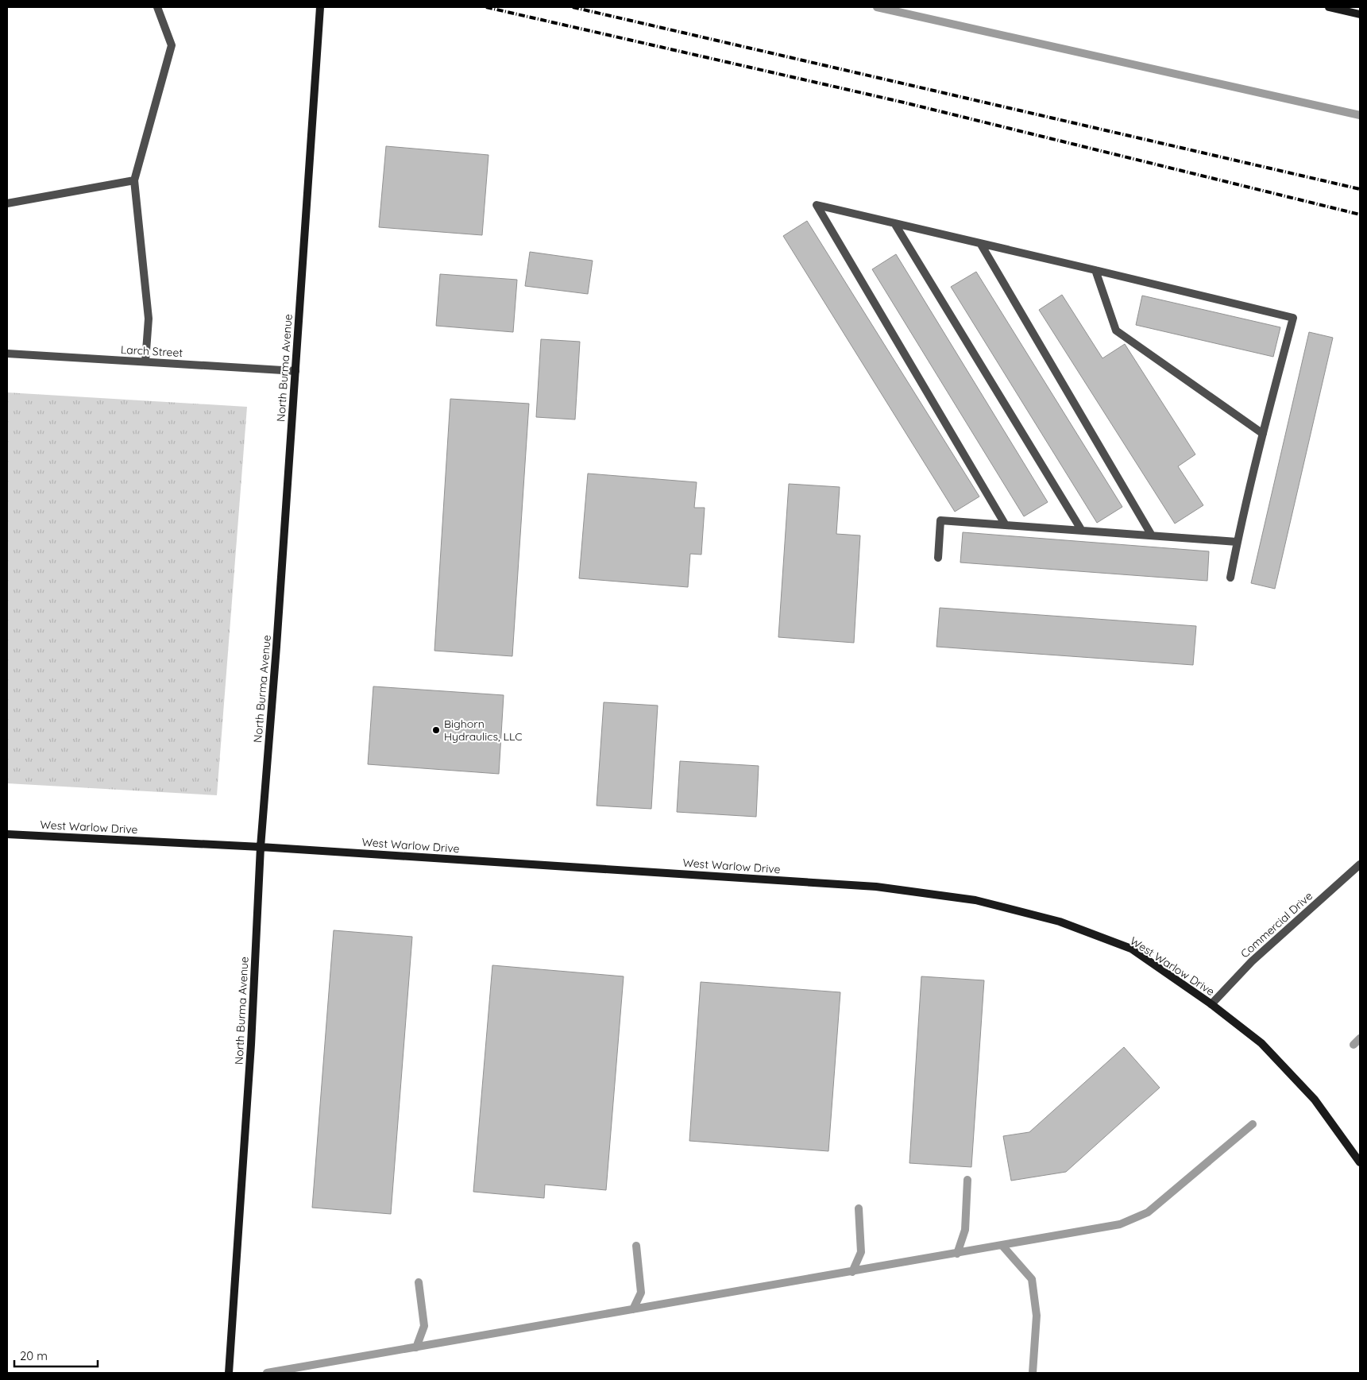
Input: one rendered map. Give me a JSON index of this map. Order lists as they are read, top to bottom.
{
  "streets": {
    "street": [
      "Larch Street",
      "North Burma Avenue",
      "West Warlow Drive",
      "Commercial Drive"
    ]
  },
  "crossings": [
    ["Larch Street", "North Burma Avenue"],
    ["North Burma Avenue", "West Warlow Drive"],
    ["West Warlow Drive", "Commercial Drive"]
  ],
  "places": ["Bighorn Hydraulics, LLC"],
  "scale_bar": "20 m"
}
